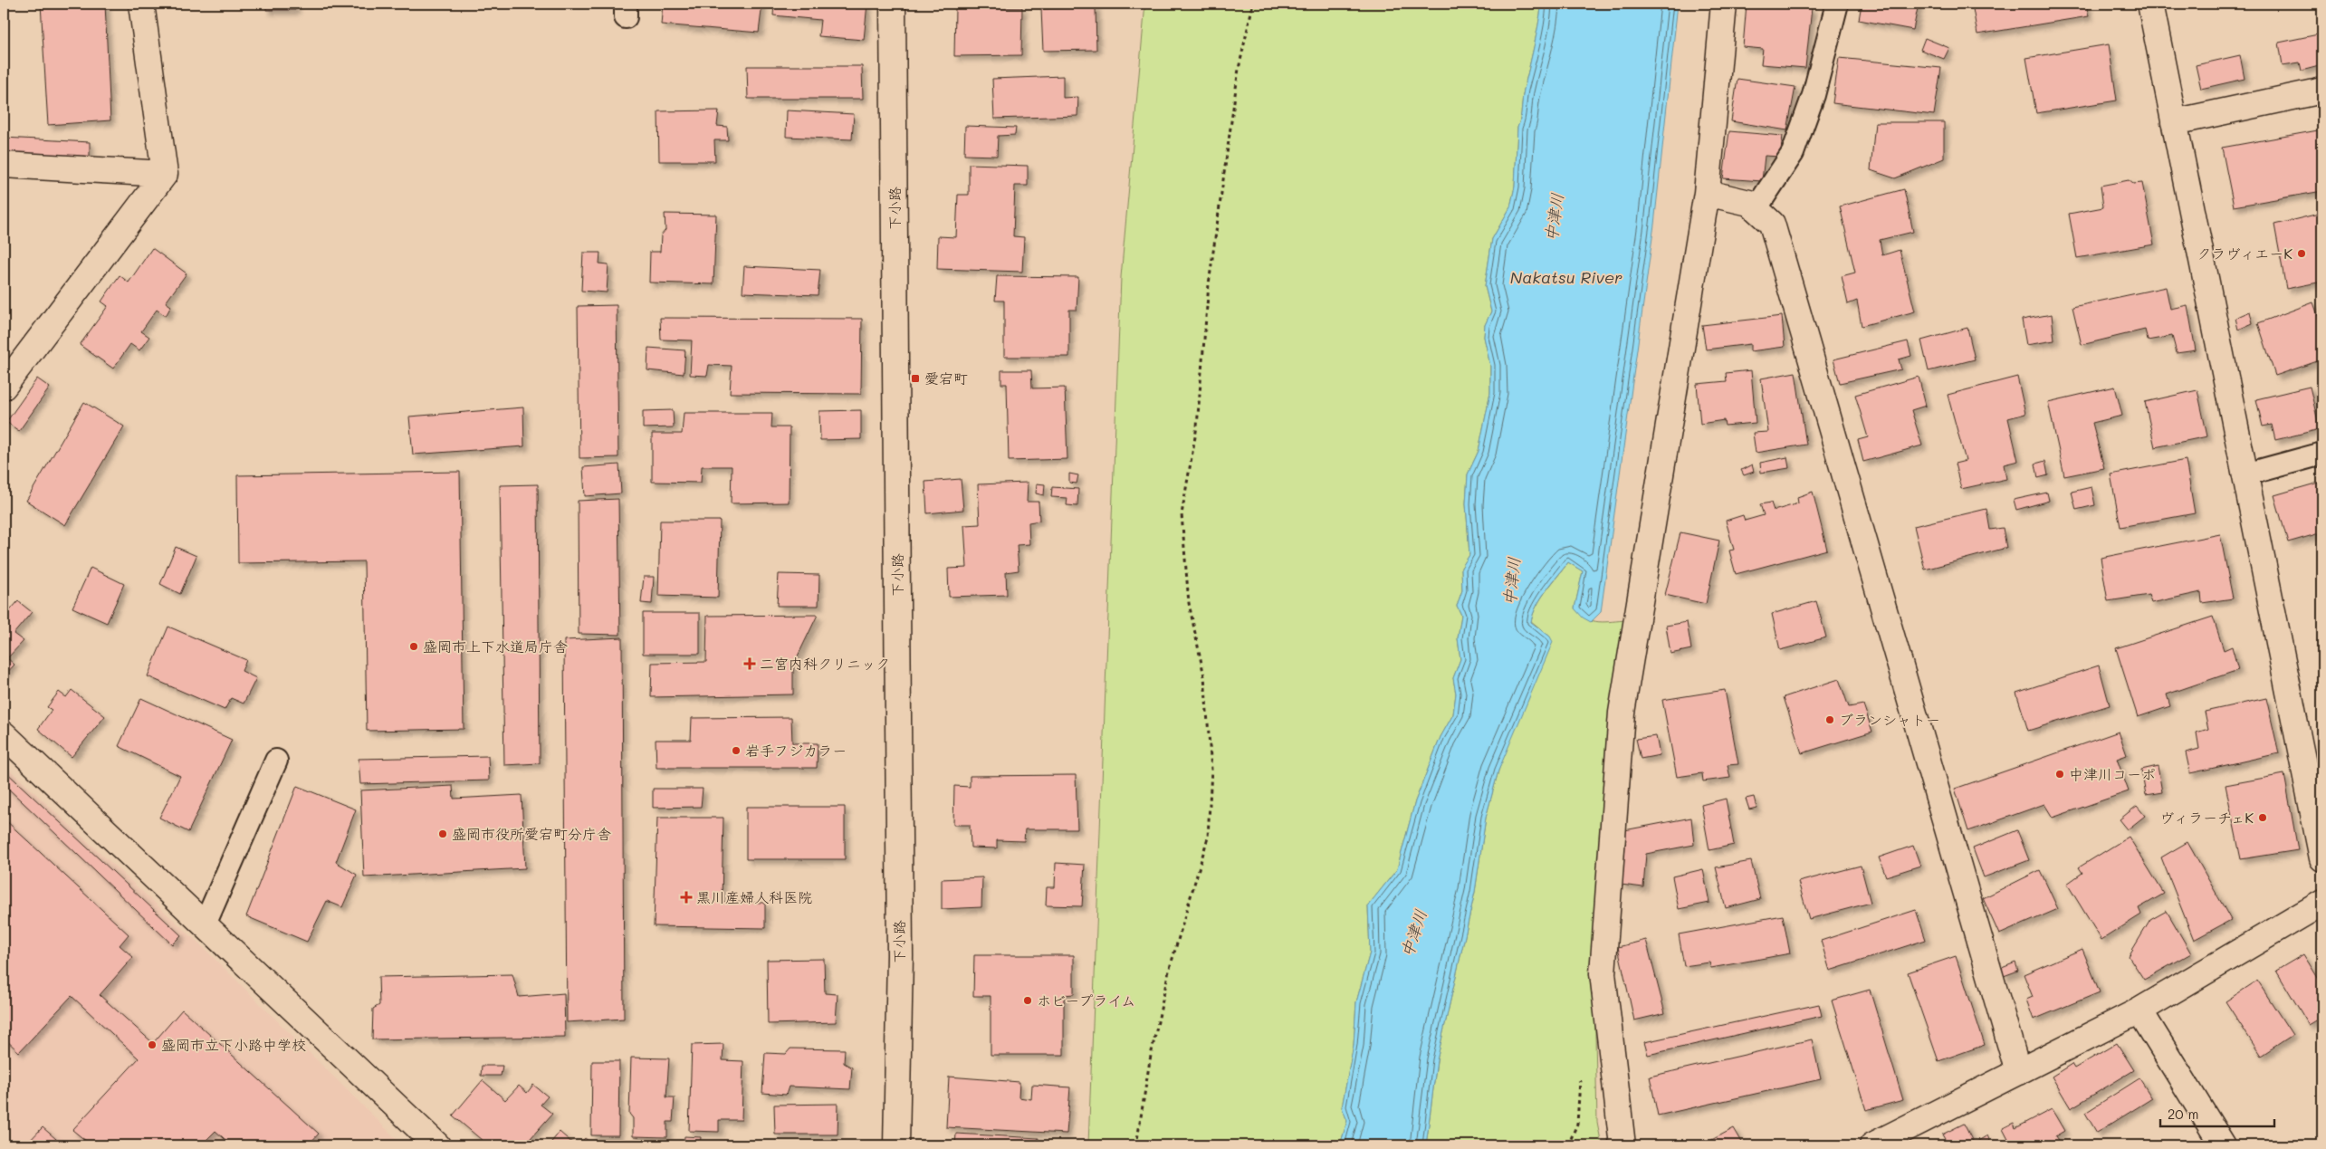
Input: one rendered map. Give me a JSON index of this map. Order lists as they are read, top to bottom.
{
  "streets": {
    "street": ["下小路"]
  },
  "water": ["中津川", "Nakatsu River"],
  "places": {
    "other": [
      "クラヴィエーK",
      "盛岡市上下水道局庁舎",
      "ブランシャトー",
      "岩手フジカラー",
      "中津川コーポ",
      "ヴィラーチェK",
      "盛岡市役所愛宕町分庁舎",
      "ホビープライム",
      "盛岡市立下小路中学校"
    ],
    "transit": ["愛宕町"],
    "health": ["二宮内科クリニック", "黒川産婦人科医院"]
  },
  "scale_bar": "20 m"
}
